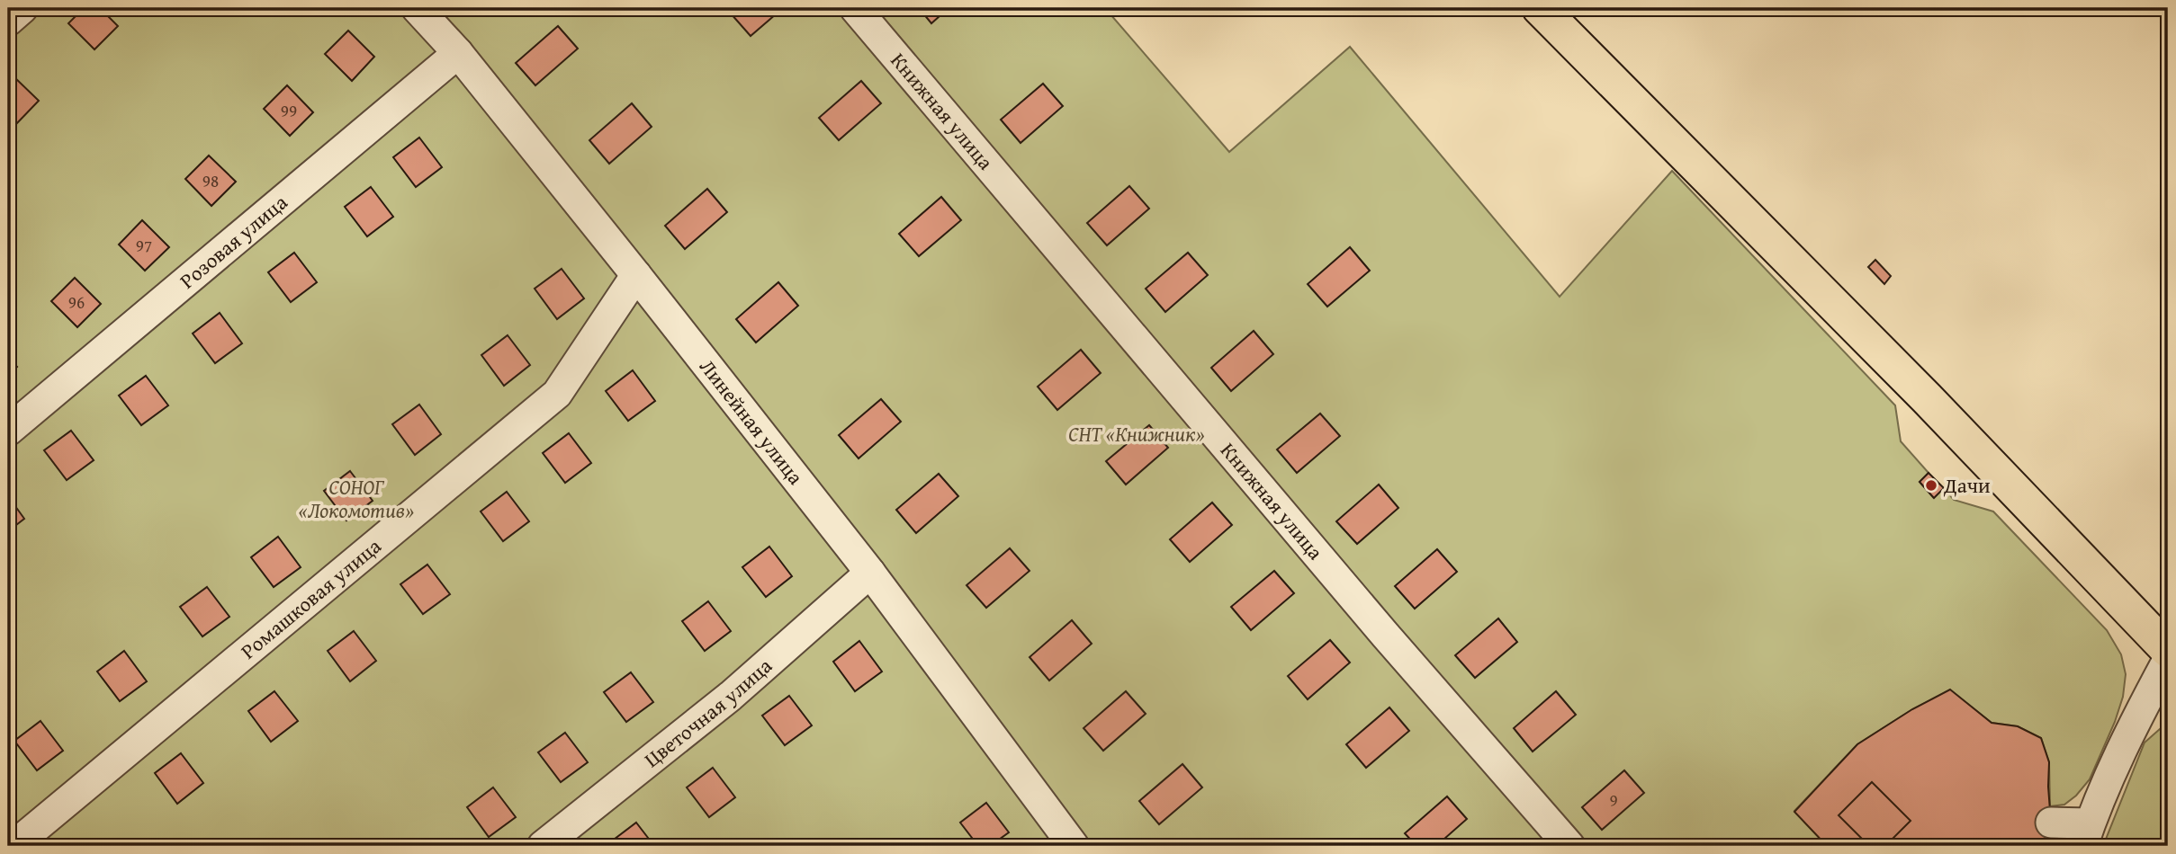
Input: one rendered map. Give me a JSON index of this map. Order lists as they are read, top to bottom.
{
  "streets": {
    "street": [
      "Книжная улица",
      "Розовая улица",
      "Линейная улица",
      "Ромашковая улица",
      "Цветочная улица"
    ]
  },
  "crossings": [
    ["Розовая улица", "Линейная улица"],
    ["Линейная улица", "Ромашковая улица"],
    ["Линейная улица", "Цветочная улица"]
  ],
  "parks": ["СНТ «Книжник»", "СОНОГ «Локомотив»"],
  "places": ["Дачи"],
  "house_numbers": [
    "99",
    "98",
    "97",
    "96",
    "9"
  ]
}
